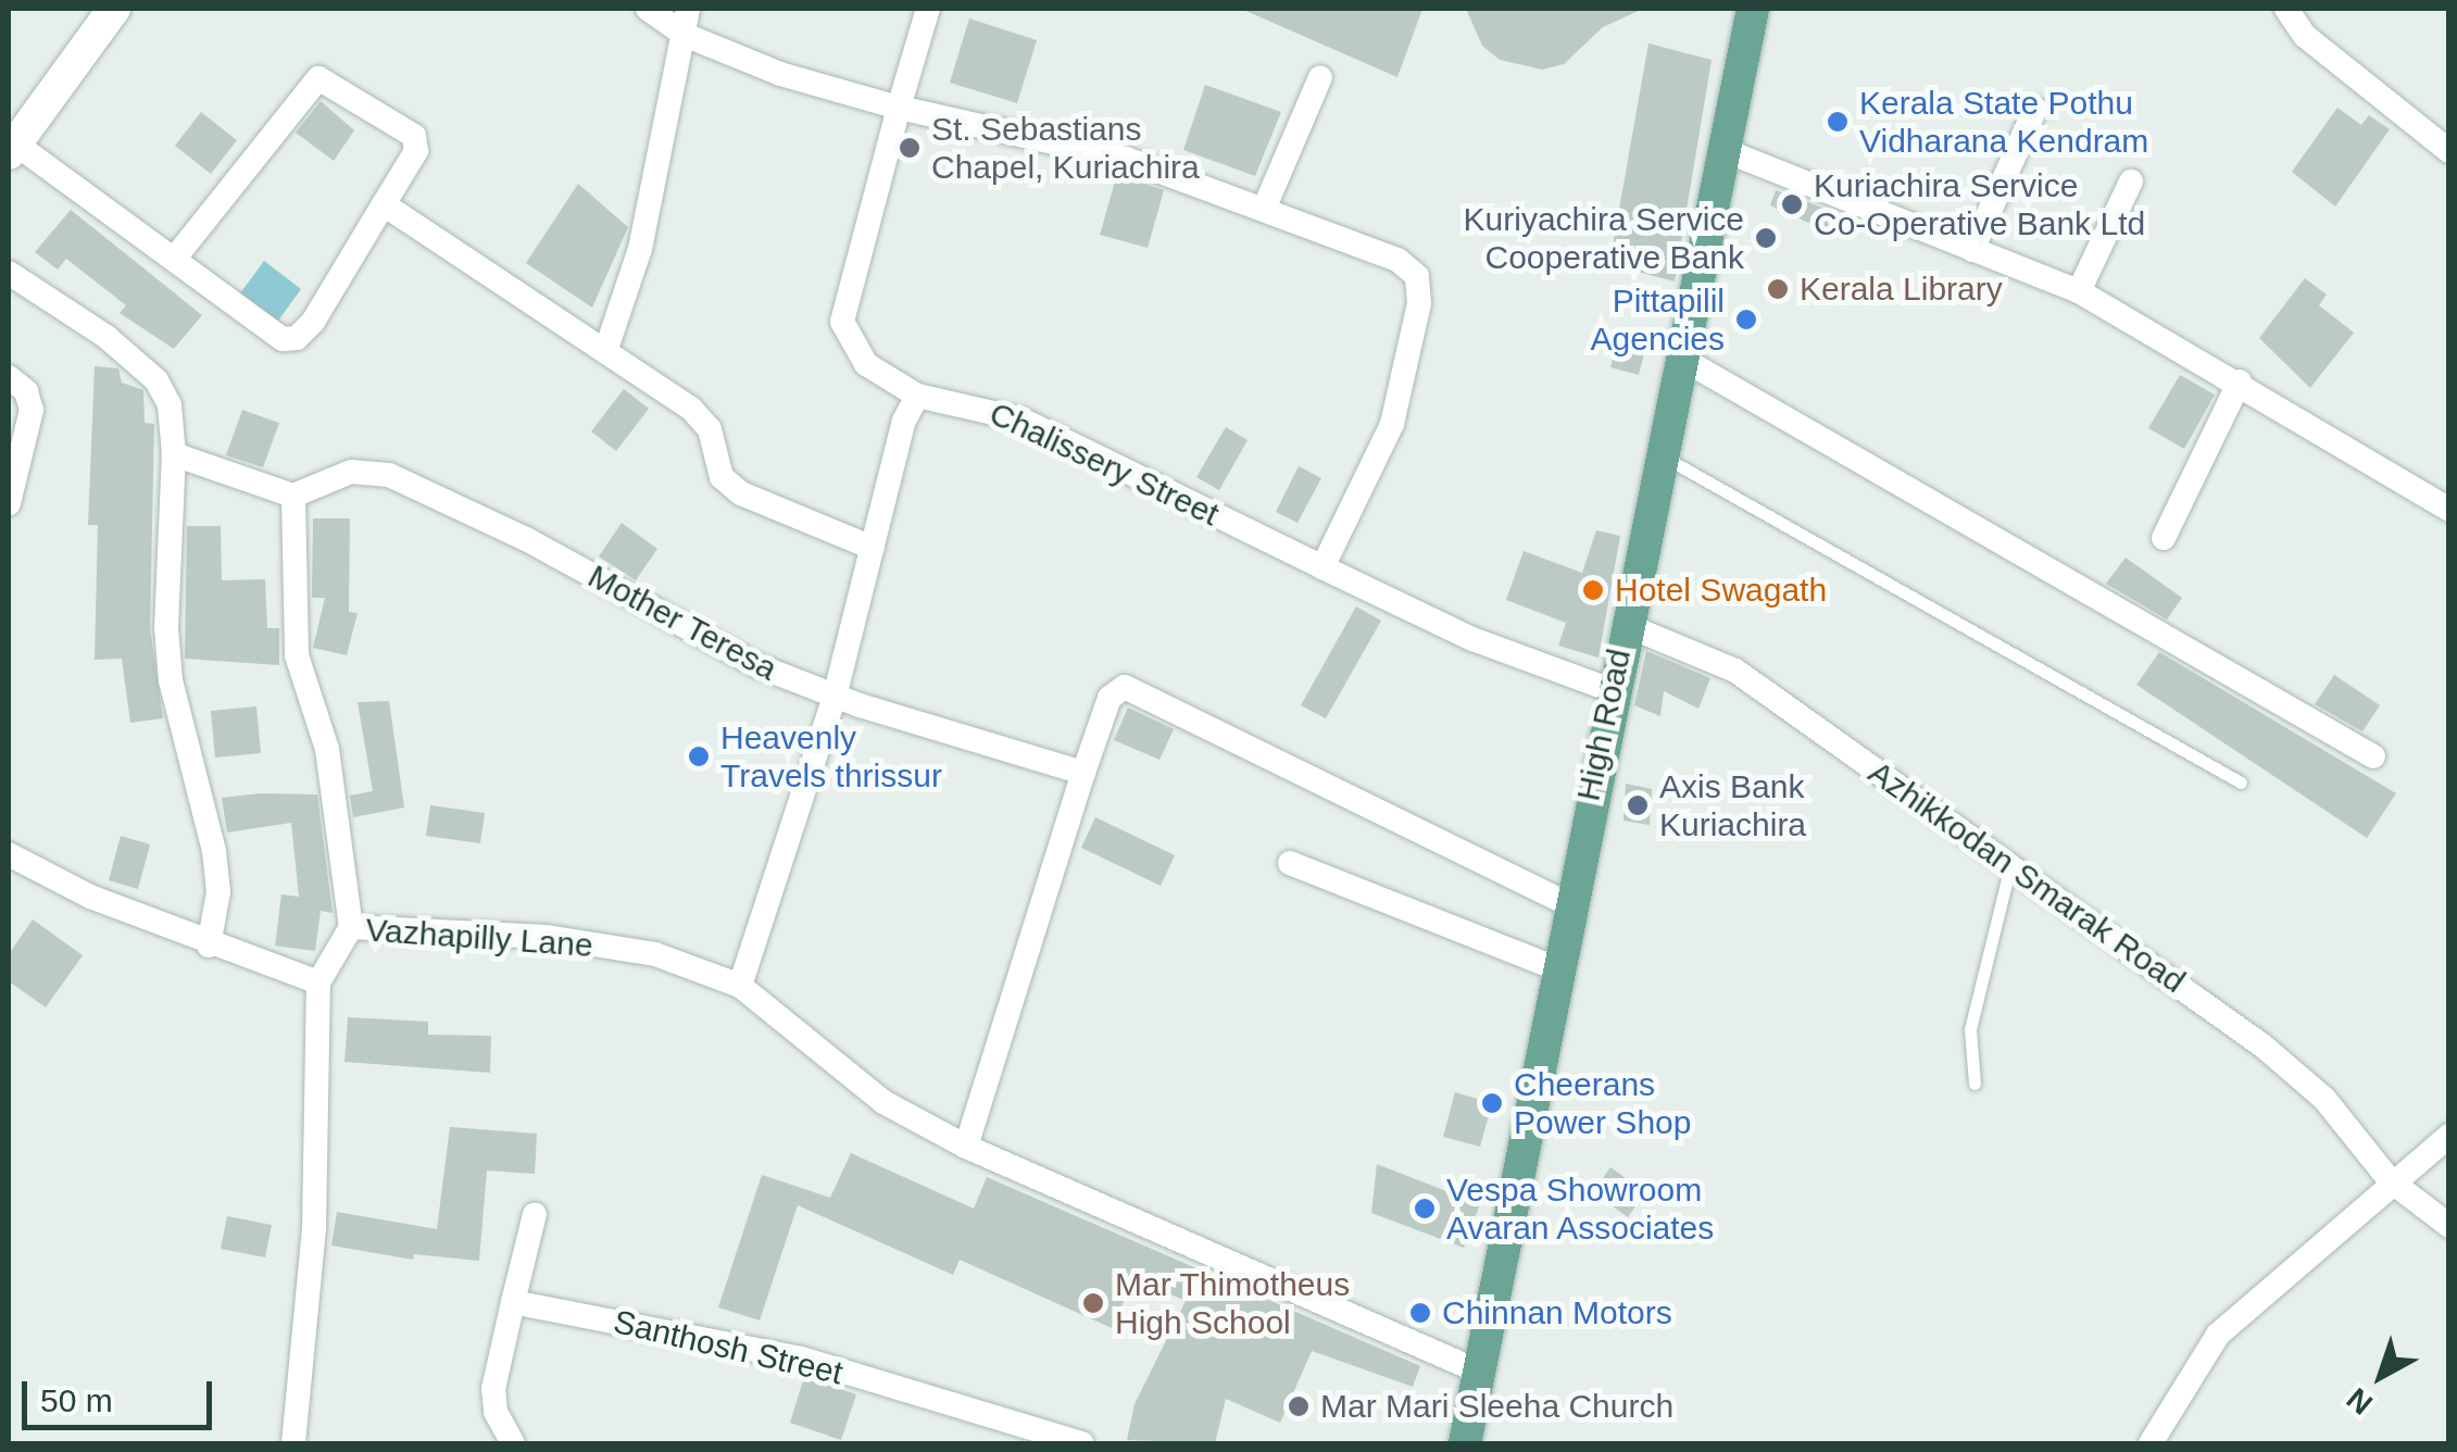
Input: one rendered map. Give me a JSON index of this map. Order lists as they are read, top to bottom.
{
  "streets": {
    "main road": ["High Road"],
    "street": [
      "Chalissery Street",
      "Mother Teresa",
      "Azhikkodan Smarak Road",
      "Vazhapilly Lane",
      "Santhosh Street"
    ]
  },
  "crossings": [
    ["Chalissery Street", "High Road"],
    ["High Road", "Azhikkodan Smarak Road"],
    ["High Road", "Vazhapilly Lane"]
  ],
  "places": [
    "Kerala State Pothu Vidharana Kendram",
    "St. Sebastians Chapel, Kuriachira",
    "Kuriachira Service Co-Operative Bank Ltd",
    "Kuriyachira Service Cooperative Bank",
    "Kerala Library",
    "Pittapilil Agencies",
    "Hotel Swagath",
    "Heavenly Travels thrissur",
    "Axis Bank Kuriachira",
    "Cheerans Power Shop",
    "Vespa Showroom Avaran Associates",
    "Mar Thimotheus High School",
    "Chinnan Motors",
    "Mar Mari Sleeha Church"
  ],
  "scale_bar": "50 m",
  "north": "bottom left"
}
